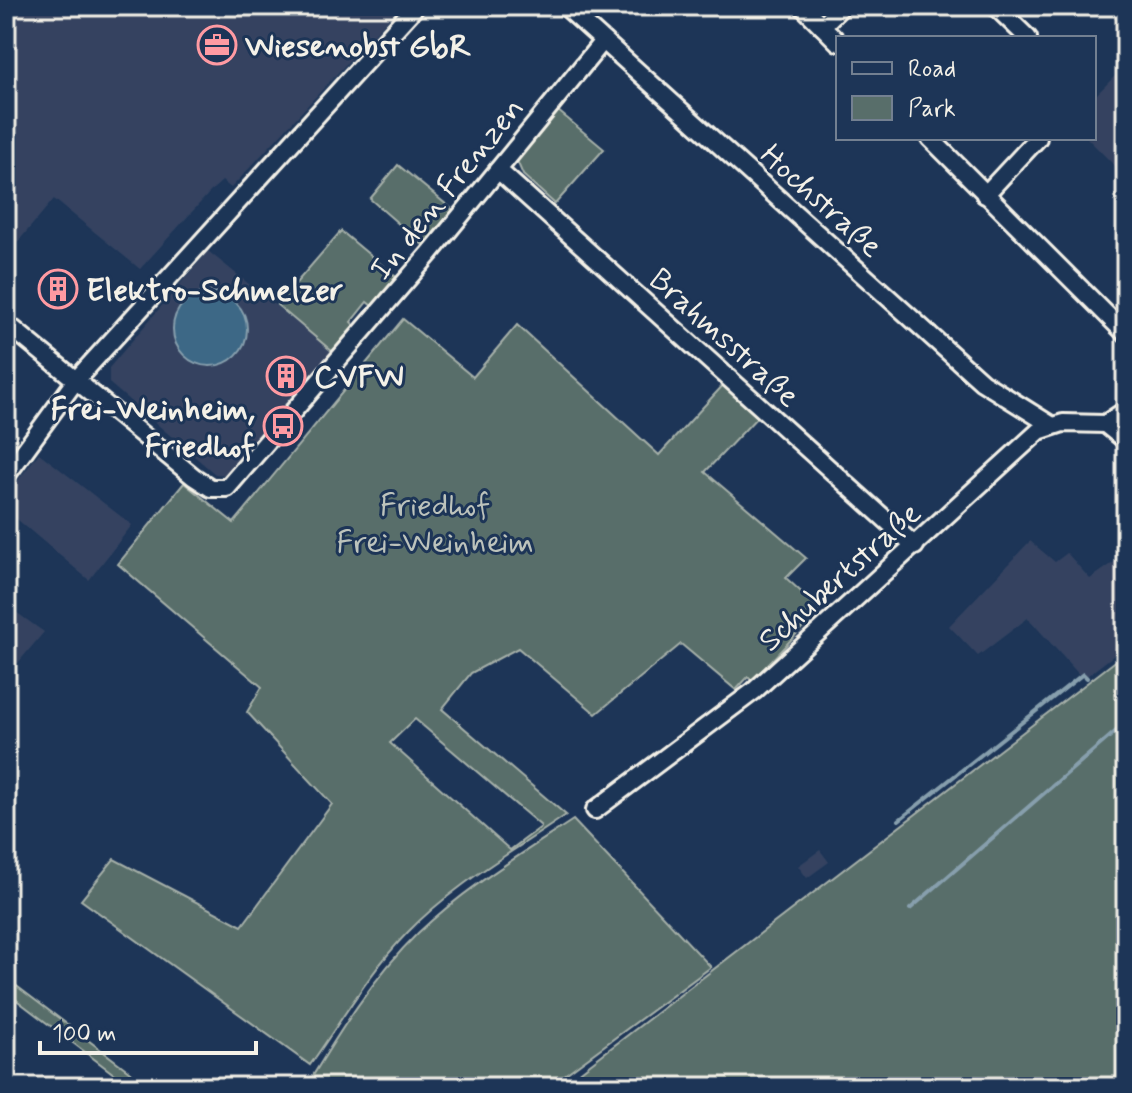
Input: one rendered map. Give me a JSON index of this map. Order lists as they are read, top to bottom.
{
  "streets": {
    "street": [
      "In den Frenzen",
      "Hochstraße",
      "Brahmsstraße",
      "Schubertstraße"
    ]
  },
  "crossings": [
    ["In den Frenzen", "Hochstraße"],
    ["In den Frenzen", "Brahmsstraße"],
    ["Hochstraße", "Schubertstraße"],
    ["Brahmsstraße", "Schubertstraße"]
  ],
  "parks": ["Friedhof Frei-Weinheim"],
  "places": {
    "office": ["Wiesenobst GbR"],
    "building": ["Elektro-Schmelzer", "CVFW"],
    "bus stop": ["Frei-Weinheim, Friedhof"]
  },
  "legend": ["Road", "Park"],
  "scale_bar": "100 m"
}
